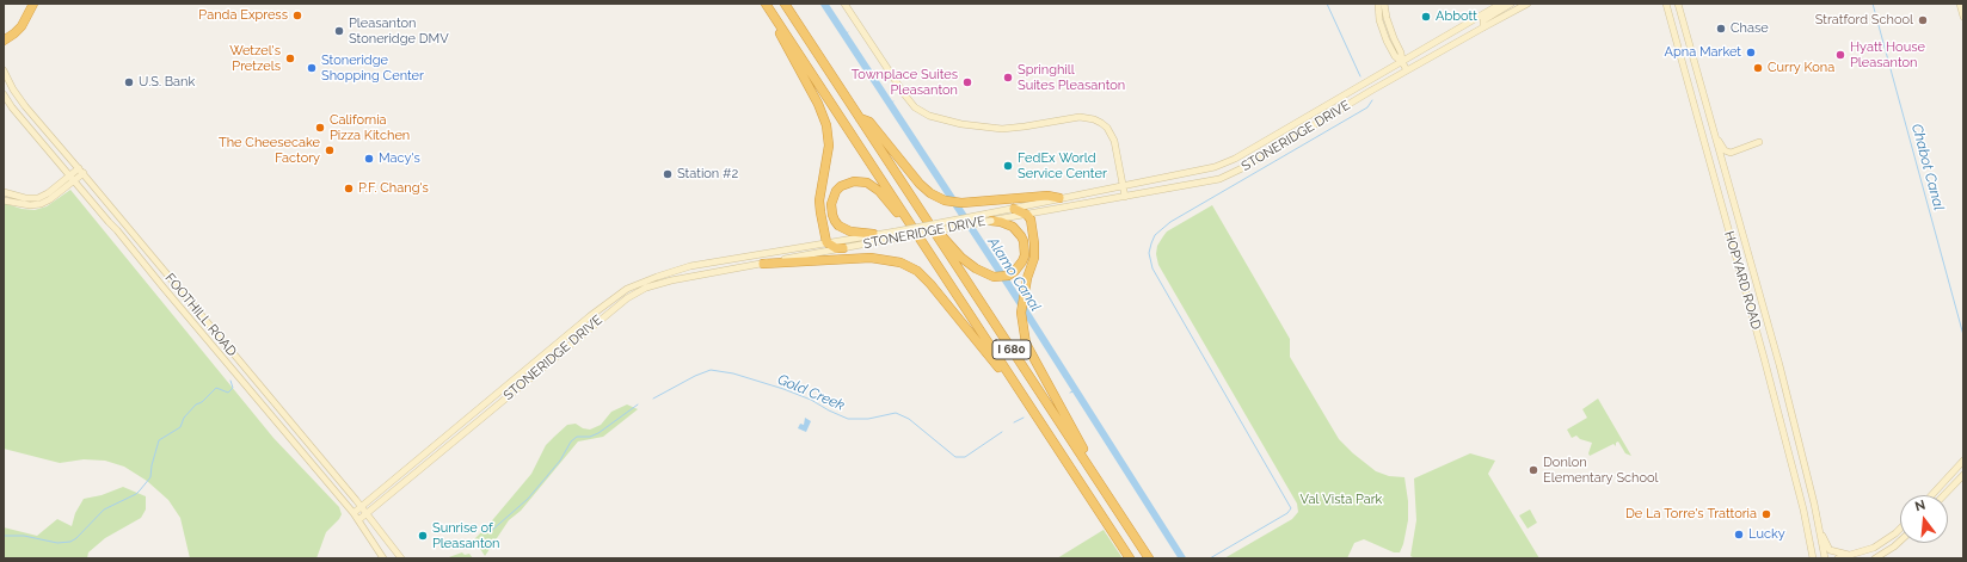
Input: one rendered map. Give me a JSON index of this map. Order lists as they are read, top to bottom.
{
  "streets": {
    "highway": ["I 680"],
    "main road": ["STONERIDGE DRIVE", "HOPYARD ROAD", "FOOTHILL ROAD"]
  },
  "crossings": [
    ["STONERIDGE DRIVE", "FOOTHILL ROAD"]
  ],
  "water": ["Chabot Canal", "Alamo Canal", "Gold Creek"],
  "parks": ["Val Vista Park"],
  "places": [
    "Panda Express",
    "Abbott",
    "Stratford School",
    "Chase",
    "Pleasanton Stoneridge DMV",
    "Apna Market",
    "Hyatt House Pleasanton",
    "Wetzel's Pretzels",
    "Stoneridge Shopping Center",
    "Curry Kona",
    "Springhill Suites Pleasanton",
    "U.S. Bank",
    "Townplace Suites Pleasanton",
    "California Pizza Kitchen",
    "The Cheesecake Factory",
    "Macy's",
    "FedEx World Service Center",
    "Station #2",
    "P.F. Chang's",
    "Donlon Elementary School",
    "De La Torre's Trattoria",
    "Lucky",
    "Sunrise of Pleasanton"
  ],
  "north": "top"
}
